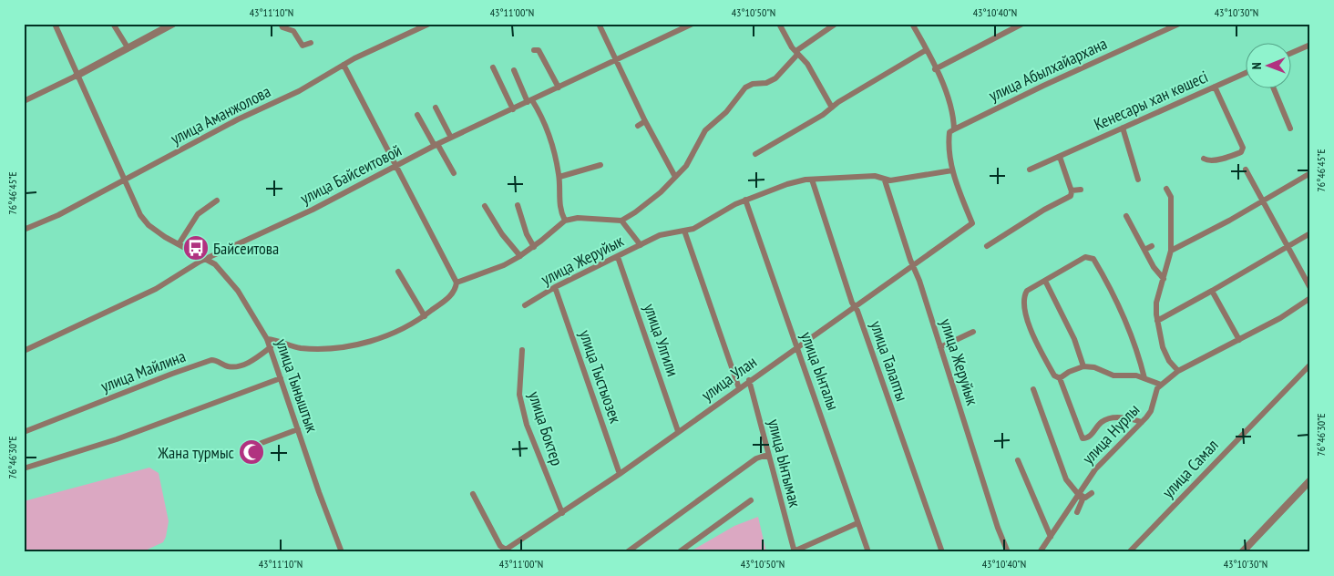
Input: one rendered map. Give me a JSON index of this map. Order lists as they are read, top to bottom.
{
  "streets": {
    "street": [
      "улица Абылхайархана",
      "Кенесары хан көшесі",
      "улица Аманжолова",
      "улица Байсеитовой",
      "улица Жеруйык",
      "улица Улгили",
      "улица Талапты",
      "улица Майлина",
      "улица Ынталы",
      "улица Тыстыозек",
      "улица Улан",
      "улица Тыныштык",
      "улица Боктер",
      "улица Нурлы",
      "улица Ынтымак",
      "улица Самал"
    ]
  },
  "crossings": [
    ["улица Аманжолова", "улица Тыныштык"],
    ["улица Байсеитовой", "улица Тыныштык"],
    ["улица Жеруйык", "улица Улгили"],
    ["улица Жеруйык", "улица Талапты"],
    ["улица Жеруйык", "улица Ынталы"],
    ["улица Жеруйык", "улица Тыстыозек"],
    ["улица Жеруйык", "улица Улан"],
    ["улица Улгили", "улица Улан"],
    ["улица Талапты", "улица Улан"],
    ["улица Майлина", "улица Тыныштык"],
    ["улица Ынталы", "улица Улан"],
    ["улица Тыстыозек", "улица Улан"],
    ["улица Улан", "улица Боктер"],
    ["улица Улан", "улица Ынтымак"]
  ],
  "places": {
    "bus stop": ["Байсеитова"],
    "mosque": ["Жана турмыс"]
  },
  "north": "left",
  "coordinates": [
    "43°11'10\"N",
    "43°11'00\"N",
    "43°10'50\"N",
    "43°10'40\"N",
    "43°10'30\"N",
    "76°46'45\"E",
    "76°46'30\"E"
  ]
}
